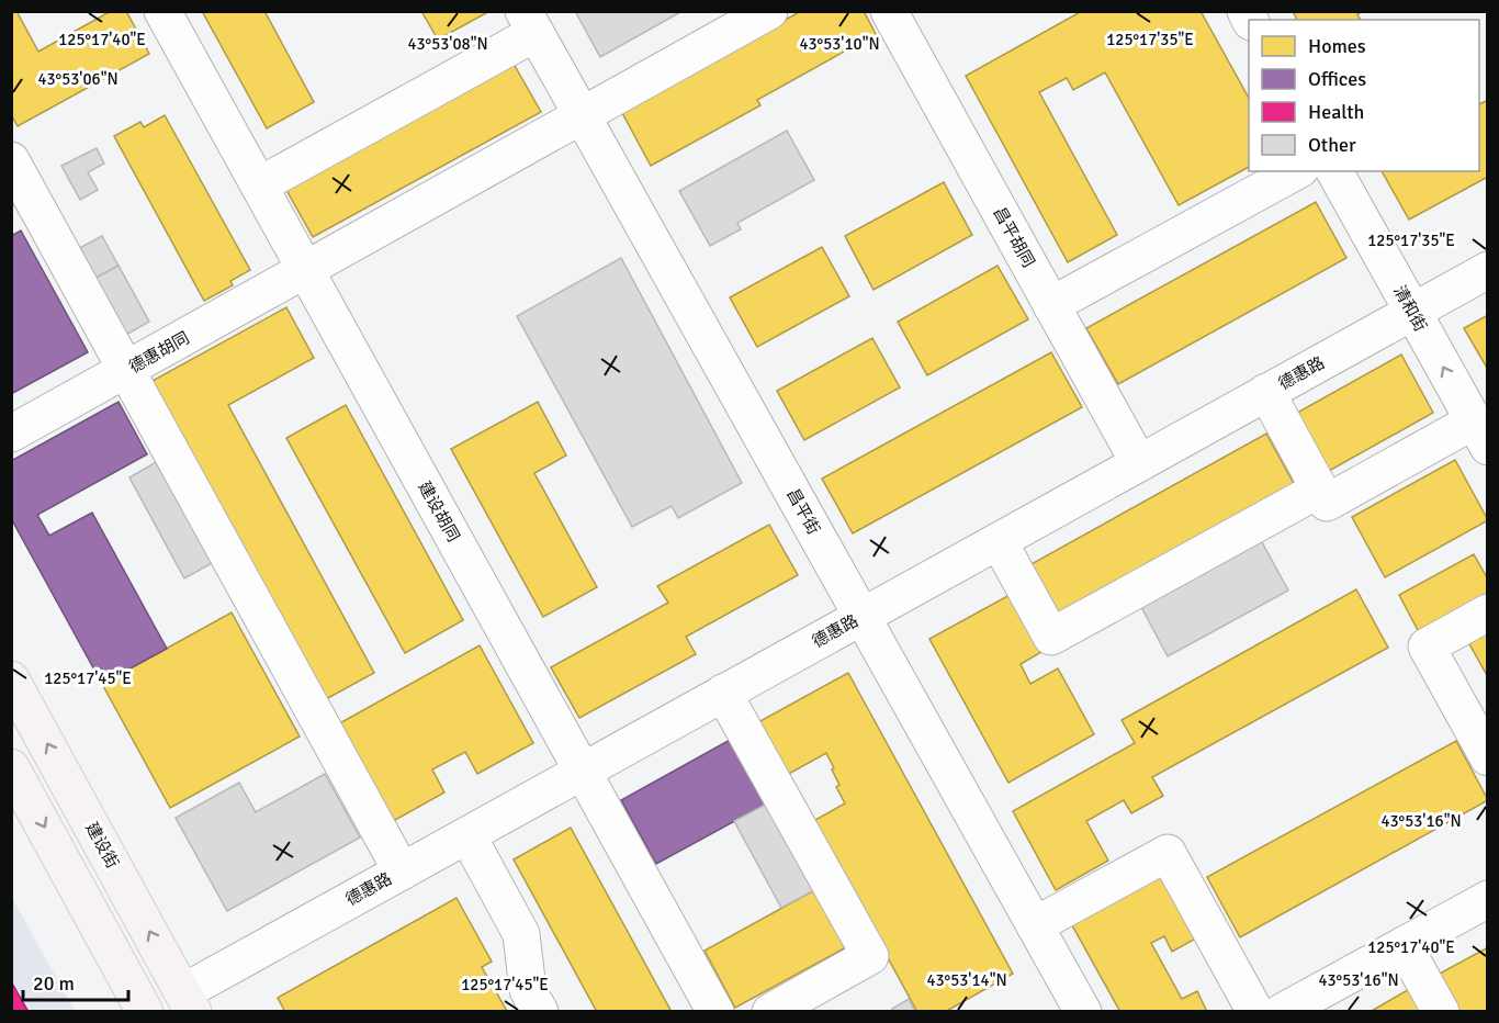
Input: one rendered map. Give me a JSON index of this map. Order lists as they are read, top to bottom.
{
  "streets": {
    "main road": ["建设街"],
    "street": [
      "昌平胡同",
      "清和街",
      "德惠胡同",
      "德惠路",
      "建设胡同",
      "昌平街"
    ]
  },
  "crossings": [
    ["昌平胡同", "德惠路"],
    ["清和街", "德惠路"],
    ["德惠胡同", "建设胡同"],
    ["德惠胡同", "昌平街"],
    ["德惠路", "建设胡同"],
    ["德惠路", "昌平街"],
    ["德惠路", "建设街"]
  ],
  "legend": [
    "Homes",
    "Offices",
    "Health",
    "Other"
  ],
  "scale_bar": "20 m",
  "coordinates": [
    "125°17'40\"E",
    "125°17'35\"E",
    "43°53'08\"N",
    "43°53'10\"N",
    "43°53'06\"N",
    "125°17'45\"E",
    "43°53'16\"N",
    "43°53'14\"N"
  ]
}
